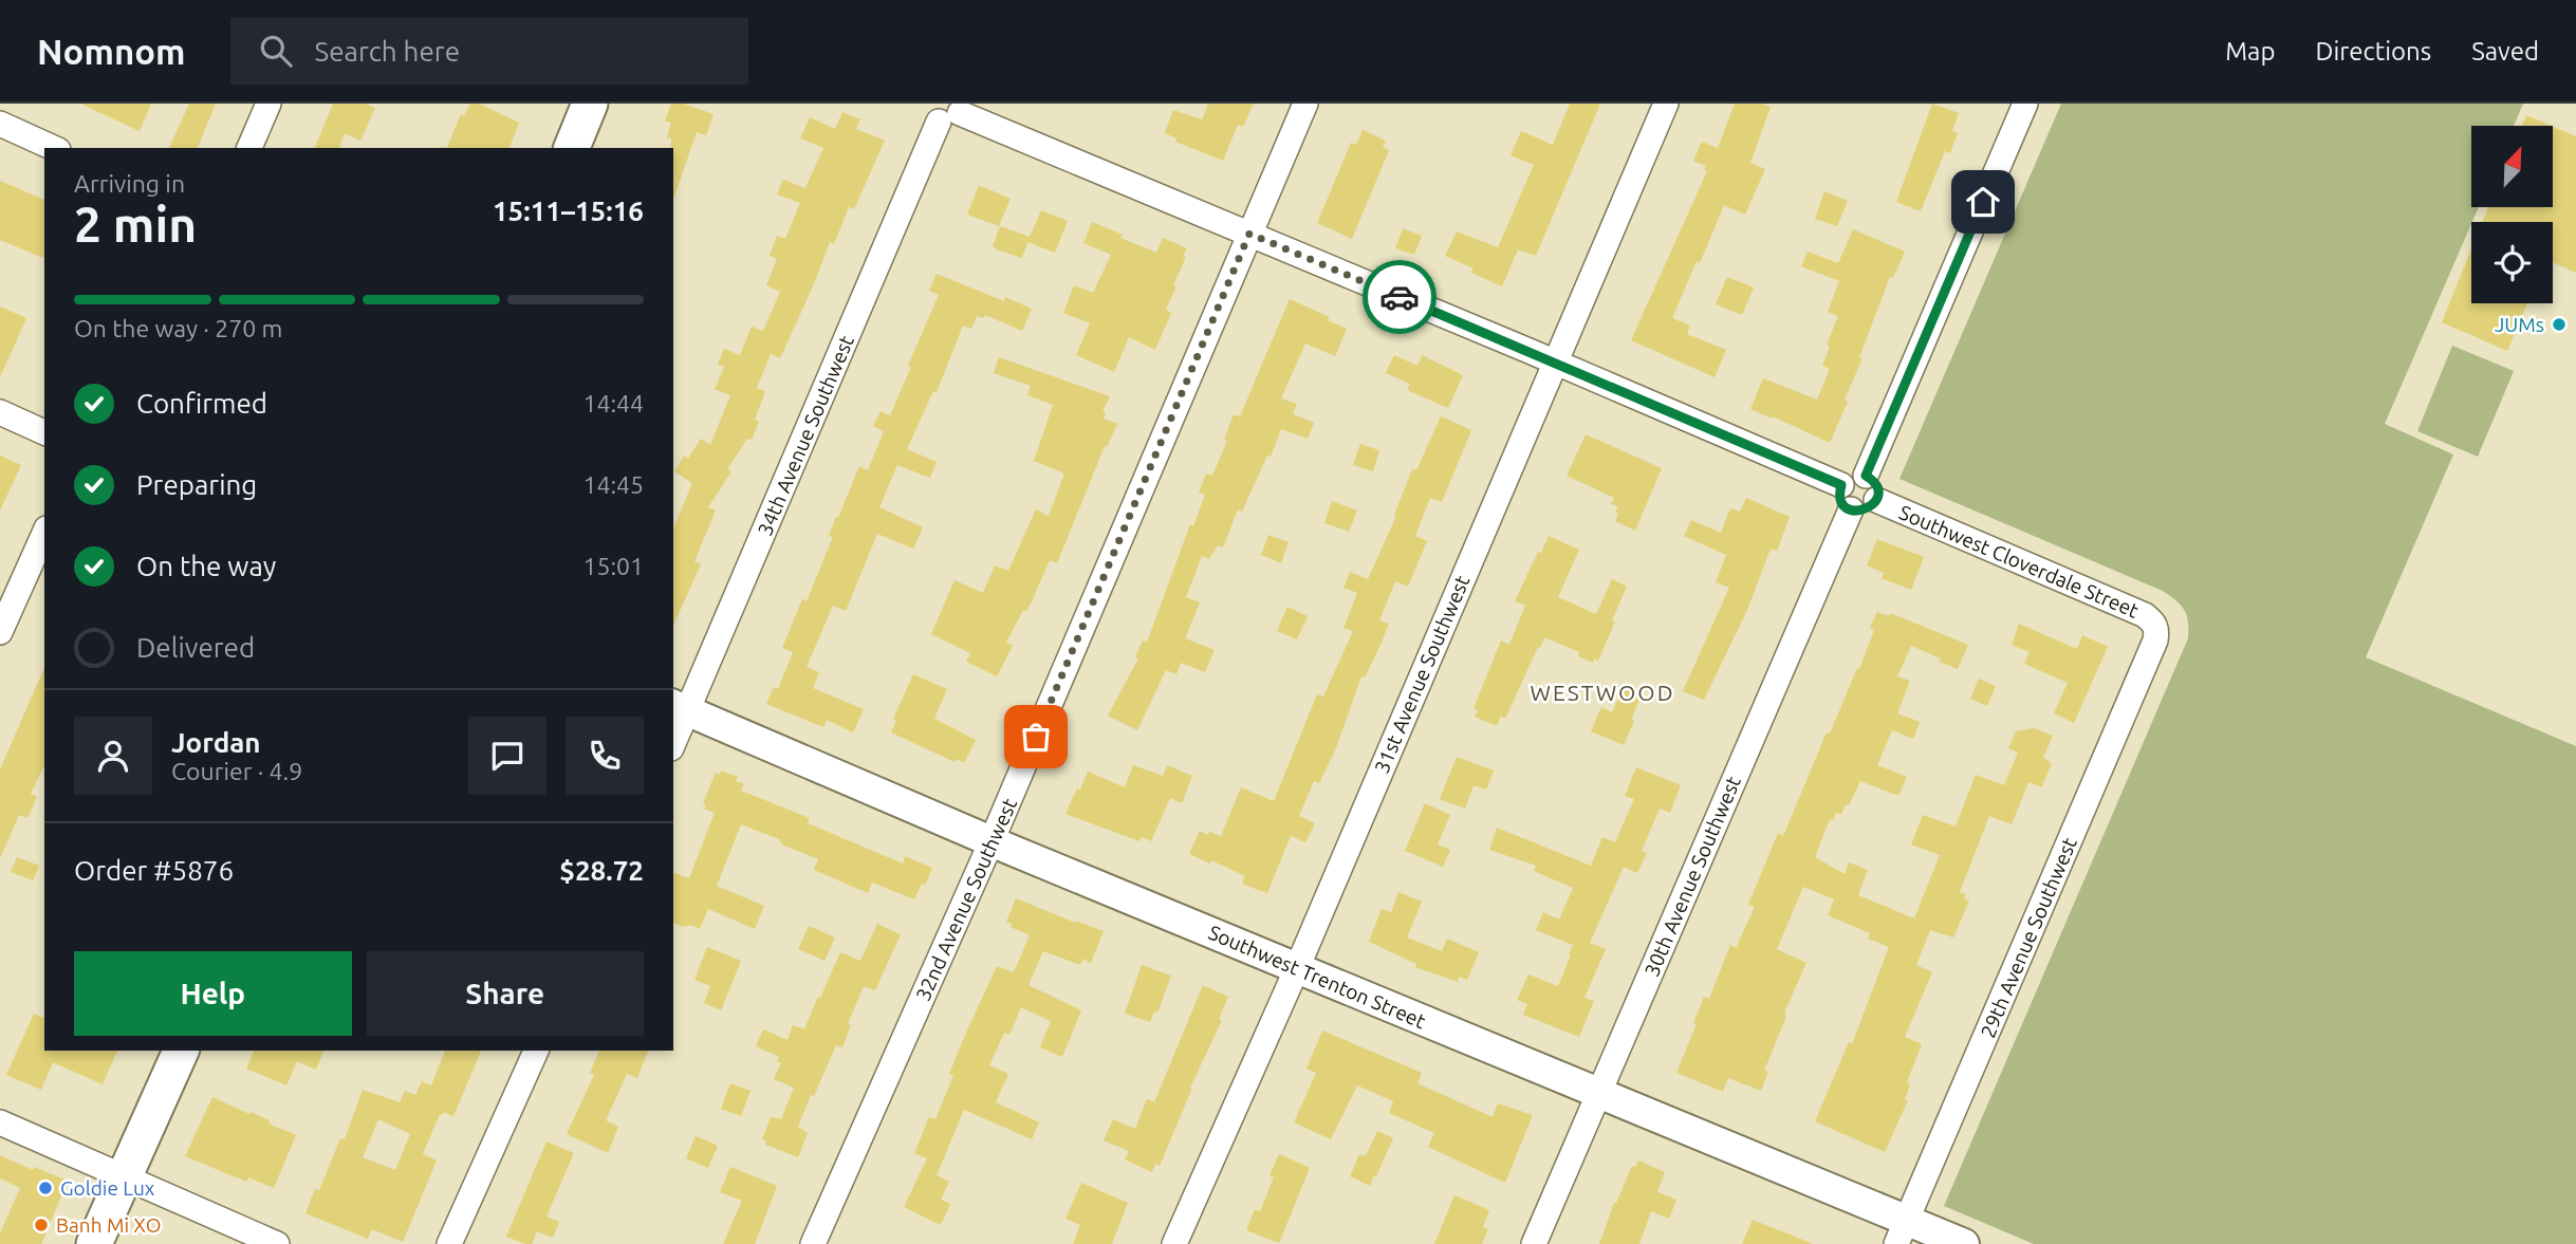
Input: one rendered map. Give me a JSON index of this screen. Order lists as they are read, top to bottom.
{
  "streets": {
    "street": [
      "34th Avenue Southwest",
      "Southwest Cloverdale Street",
      "31st Avenue Southwest",
      "30th Avenue Southwest",
      "32nd Avenue Southwest",
      "29th Avenue Southwest",
      "Southwest Trenton Street"
    ]
  },
  "crossings": [
    ["34th Avenue Southwest", "Southwest Trenton Street"],
    ["Southwest Cloverdale Street", "30th Avenue Southwest"],
    ["Southwest Cloverdale Street", "29th Avenue Southwest"],
    ["31st Avenue Southwest", "Southwest Trenton Street"],
    ["30th Avenue Southwest", "Southwest Trenton Street"],
    ["32nd Avenue Southwest", "Southwest Trenton Street"],
    ["29th Avenue Southwest", "Southwest Trenton Street"]
  ],
  "districts": ["WESTWOOD"],
  "places": ["JUMs", "Goldie Lux", "Banh Mi XO"],
  "north": "top right",
  "page": {
    "header": "Nomnom",
    "search": "Search here",
    "nav": ["Map", "Directions", "Saved"],
    "heading": ["2 min", "Arriving in", "15:11–15:16"],
    "panel": [
      "Jordan",
      "Courier · 4.9",
      "Order #5876",
      "$28.72"
    ],
    "bar": "On the way · 270 m",
    "list": [
      ["Confirmed", "14:44"],
      ["Preparing", "14:45"],
      ["On the way", "15:01"],
      "Delivered"
    ],
    "buttons": ["Help", "Share"]
  }
}
